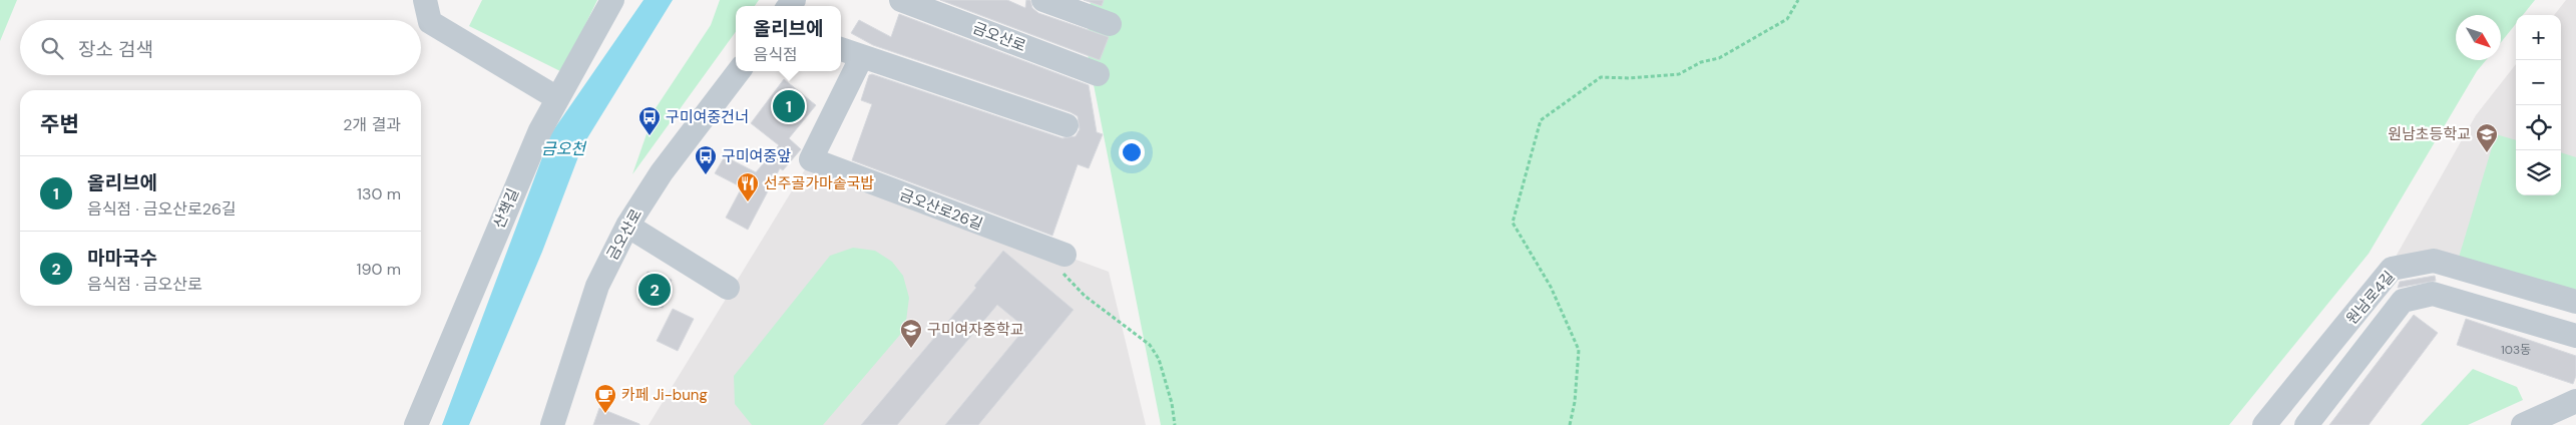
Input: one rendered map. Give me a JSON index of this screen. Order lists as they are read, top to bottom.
{
  "streets": {
    "street": [
      "금오산로",
      "산책길",
      "금오산로26길",
      "원남로4길"
    ]
  },
  "water": ["금오천"],
  "places": {
    "bus stop": ["구미여중건너", "구미여중앞"],
    "school or university": ["원남초등학교", "구미여자중학교"],
    "restaurant": ["선주골가마솥국밥"],
    "cafe": ["카페 Ji-bung"]
  },
  "house_numbers": ["103동"],
  "north": "bottom right",
  "page": {
    "popup": ["올리브에", "음식점"],
    "map_buttons": ["+", "−"],
    "search": "장소 검색",
    "pins": ["1", "2"],
    "heading": ["주변", "2개 결과"],
    "list": [
      {
        "mark": "1",
        "name": "올리브에",
        "note": "음식점 · 금오산로26길",
        "value": "130 m"
      },
      {
        "mark": "2",
        "name": "마마국수",
        "note": "음식점 · 금오산로",
        "value": "190 m"
      }
    ]
  }
}
